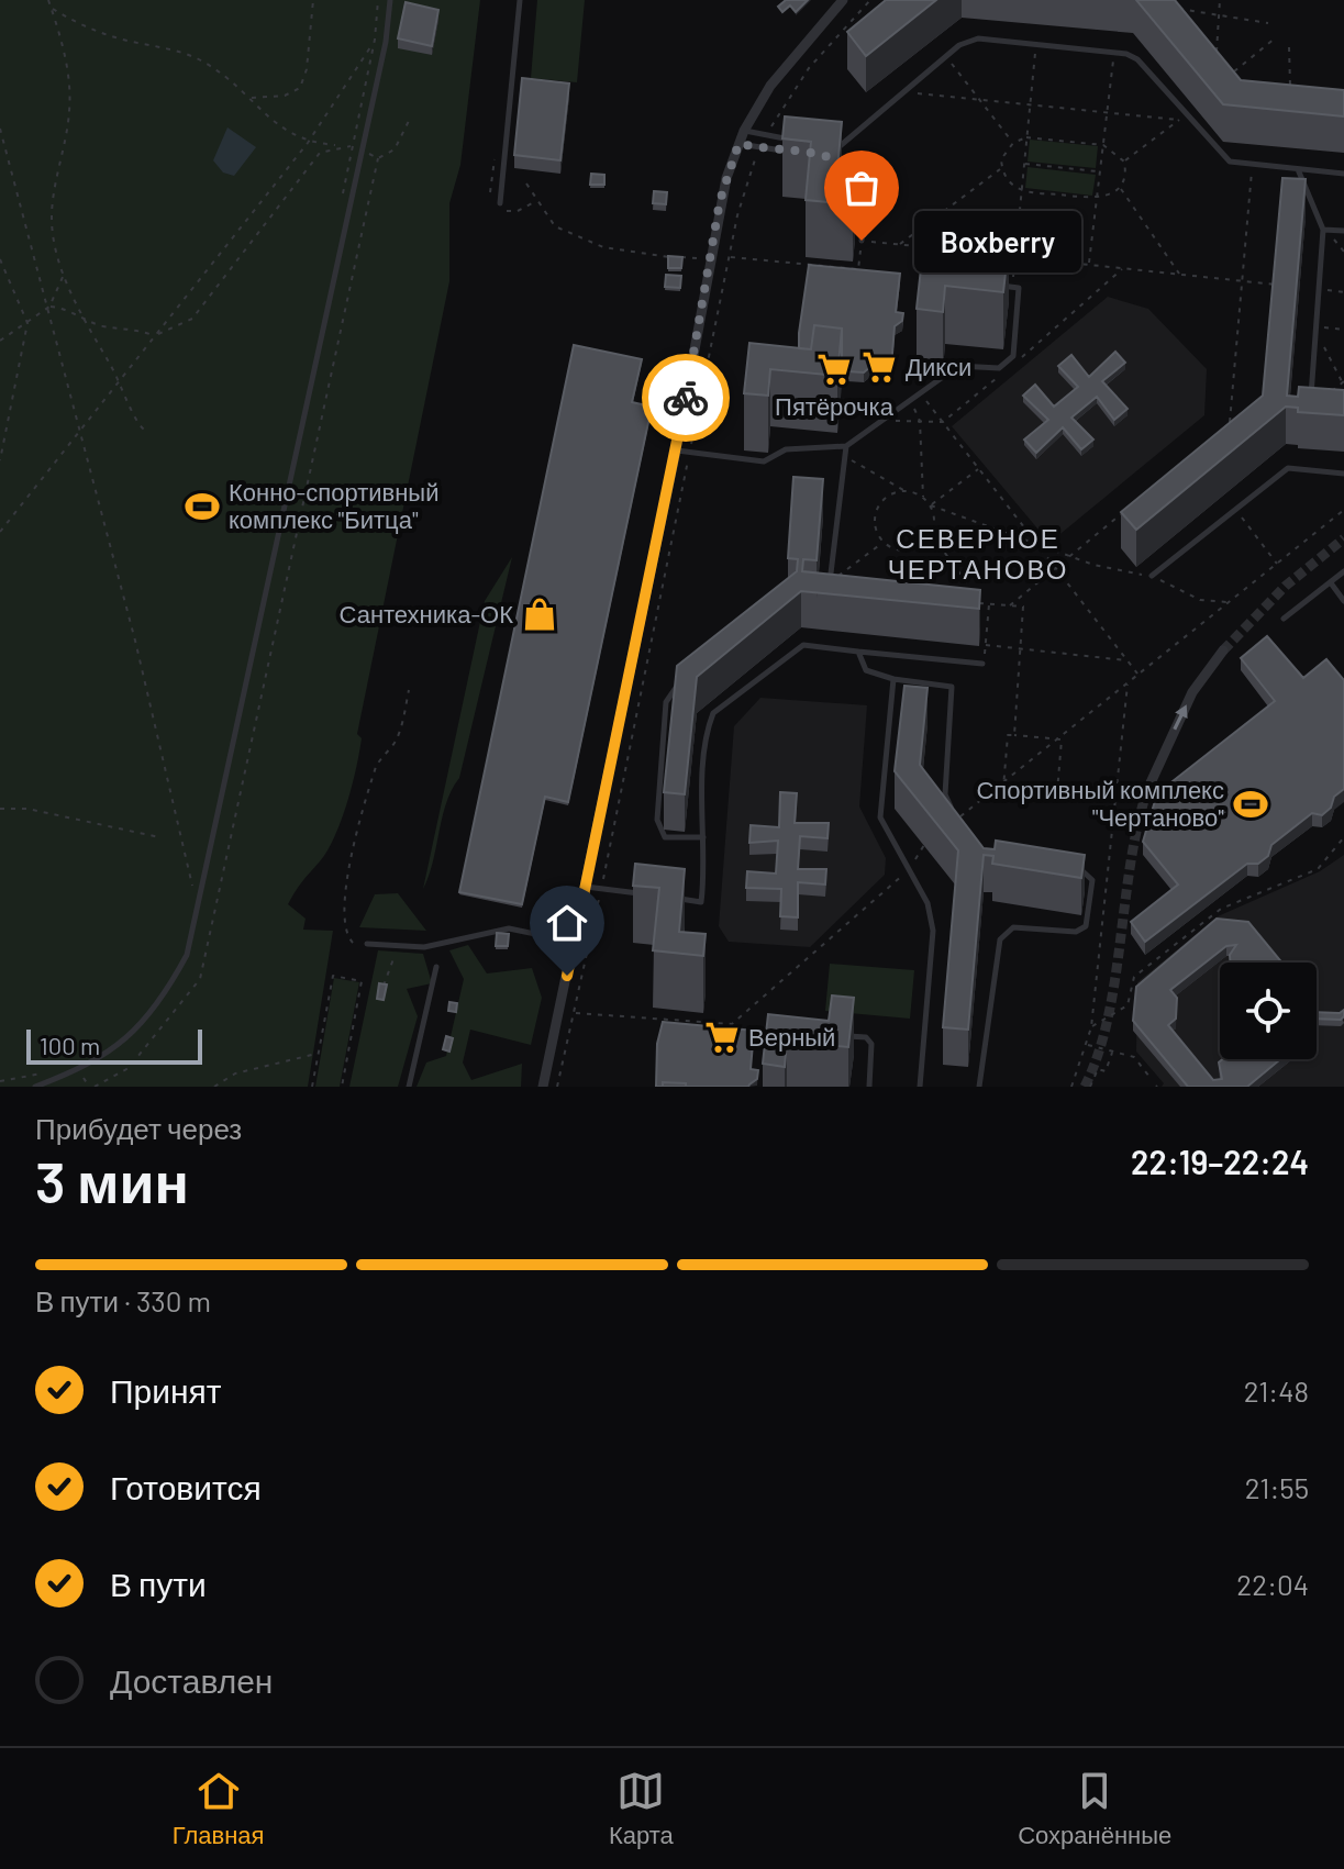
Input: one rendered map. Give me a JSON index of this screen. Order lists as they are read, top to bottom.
{
  "districts": ["СЕВЕРНОЕ ЧЕРТАНОВО"],
  "places": {
    "other": ["Boxberry"],
    "supermarket": ["Дикси", "Пятёрочка", "Верный"],
    "sports": ["Конно-спортивный комплекс \"Битца\"", "Спортивный комплекс \"Чертаново\""],
    "shop": ["Сантехника-ОК"]
  },
  "scale_bar": "100 m",
  "page": {
    "bubble": "Boxberry",
    "scale": "100 m",
    "heading": ["3 мин", "Прибудет через", "22:19–22:24"],
    "bar": "В пути · 330 m",
    "list": [
      ["Принят", "21:48"],
      ["Готовится", "21:55"],
      ["В пути", "22:04"],
      "Доставлен"
    ],
    "tabs": ["Главная", "Карта", "Сохранённые"]
  }
}
